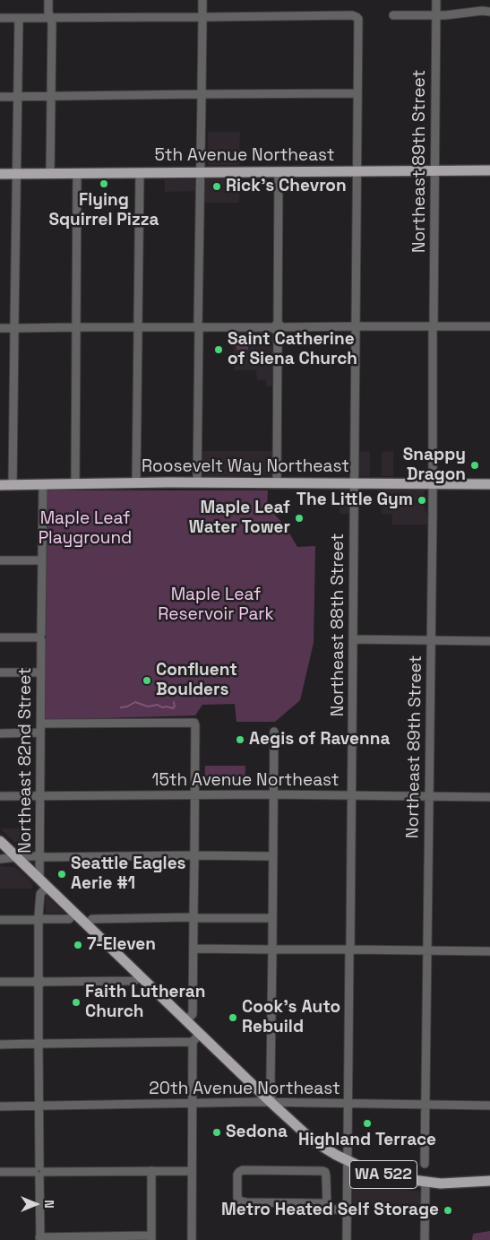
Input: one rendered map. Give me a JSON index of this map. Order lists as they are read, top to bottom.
{
  "streets": {
    "main road": ["5th Avenue Northeast", "Roosevelt Way Northeast", "WA 522"],
    "street": [
      "Northeast 89th Street",
      "Northeast 88th Street",
      "Northeast 82nd Street",
      "15th Avenue Northeast",
      "20th Avenue Northeast"
    ]
  },
  "crossings": [
    ["5th Avenue Northeast", "Northeast 89th Street"],
    ["5th Avenue Northeast", "Northeast 88th Street"],
    ["Northeast 89th Street", "Roosevelt Way Northeast"],
    ["Northeast 89th Street", "15th Avenue Northeast"],
    ["Northeast 89th Street", "20th Avenue Northeast"],
    ["Roosevelt Way Northeast", "Northeast 88th Street"],
    ["Roosevelt Way Northeast", "Northeast 82nd Street"],
    ["Northeast 88th Street", "15th Avenue Northeast"],
    ["Northeast 88th Street", "20th Avenue Northeast"],
    ["Northeast 88th Street", "WA 522"],
    ["Northeast 82nd Street", "15th Avenue Northeast"],
    ["Northeast 82nd Street", "20th Avenue Northeast"],
    ["Northeast 82nd Street", "WA 522"],
    ["20th Avenue Northeast", "WA 522"]
  ],
  "parks": ["Maple Leaf Playground", "Maple Leaf Reservoir Park"],
  "places": [
    "Flying Squirrel Pizza",
    "Rick's Chevron",
    "Saint Catherine of Siena Church",
    "Snappy Dragon",
    "The Little Gym",
    "Maple Leaf Water Tower",
    "Confluent Boulders",
    "Aegis of Ravenna",
    "Seattle Eagles Aerie #1",
    "7-Eleven",
    "Faith Lutheran Church",
    "Cook's Auto Rebuild",
    "Highland Terrace",
    "Sedona",
    "Metro Heated Self Storage"
  ],
  "north": "right"
}
